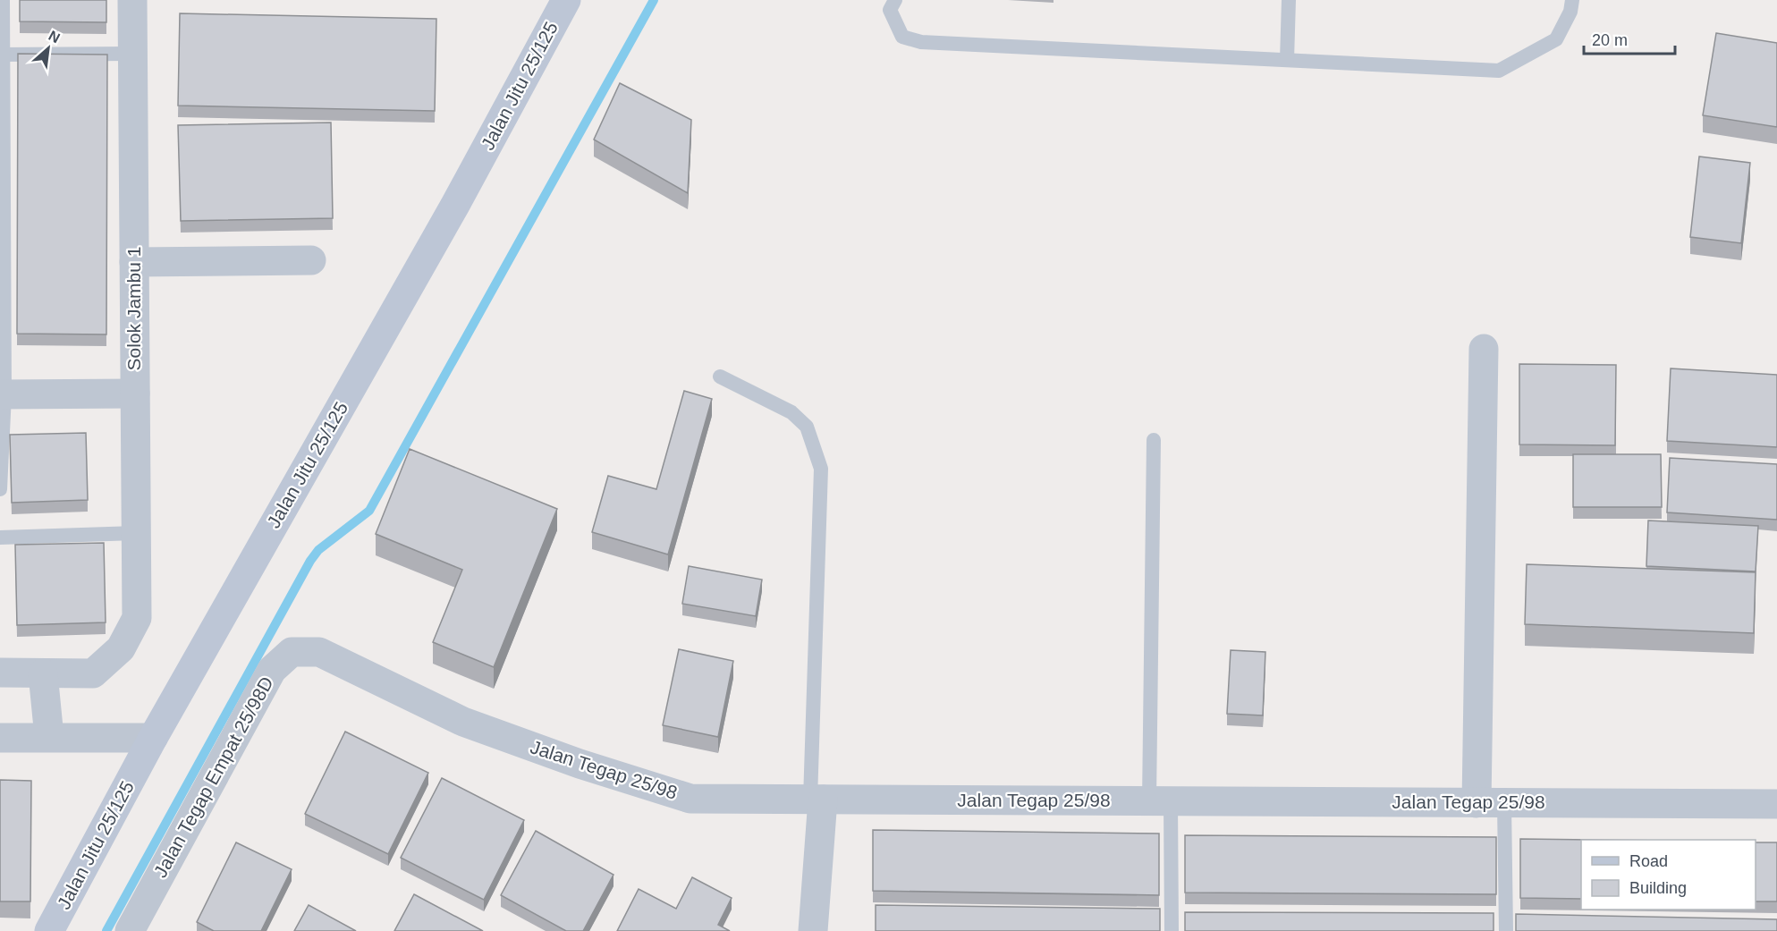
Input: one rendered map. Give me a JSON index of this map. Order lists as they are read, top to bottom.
{
  "streets": {
    "street": [
      "Jalan Jitu 25/125",
      "Solok Jambu 1",
      "Jalan Tegap 25/98",
      "Jalan Tegap Empat 25/98D"
    ]
  },
  "crossings": [
    ["Jalan Tegap 25/98", "Jalan Tegap Empat 25/98D"]
  ],
  "legend": ["Road", "Building"],
  "scale_bar": "20 m",
  "north": "top right"
}
